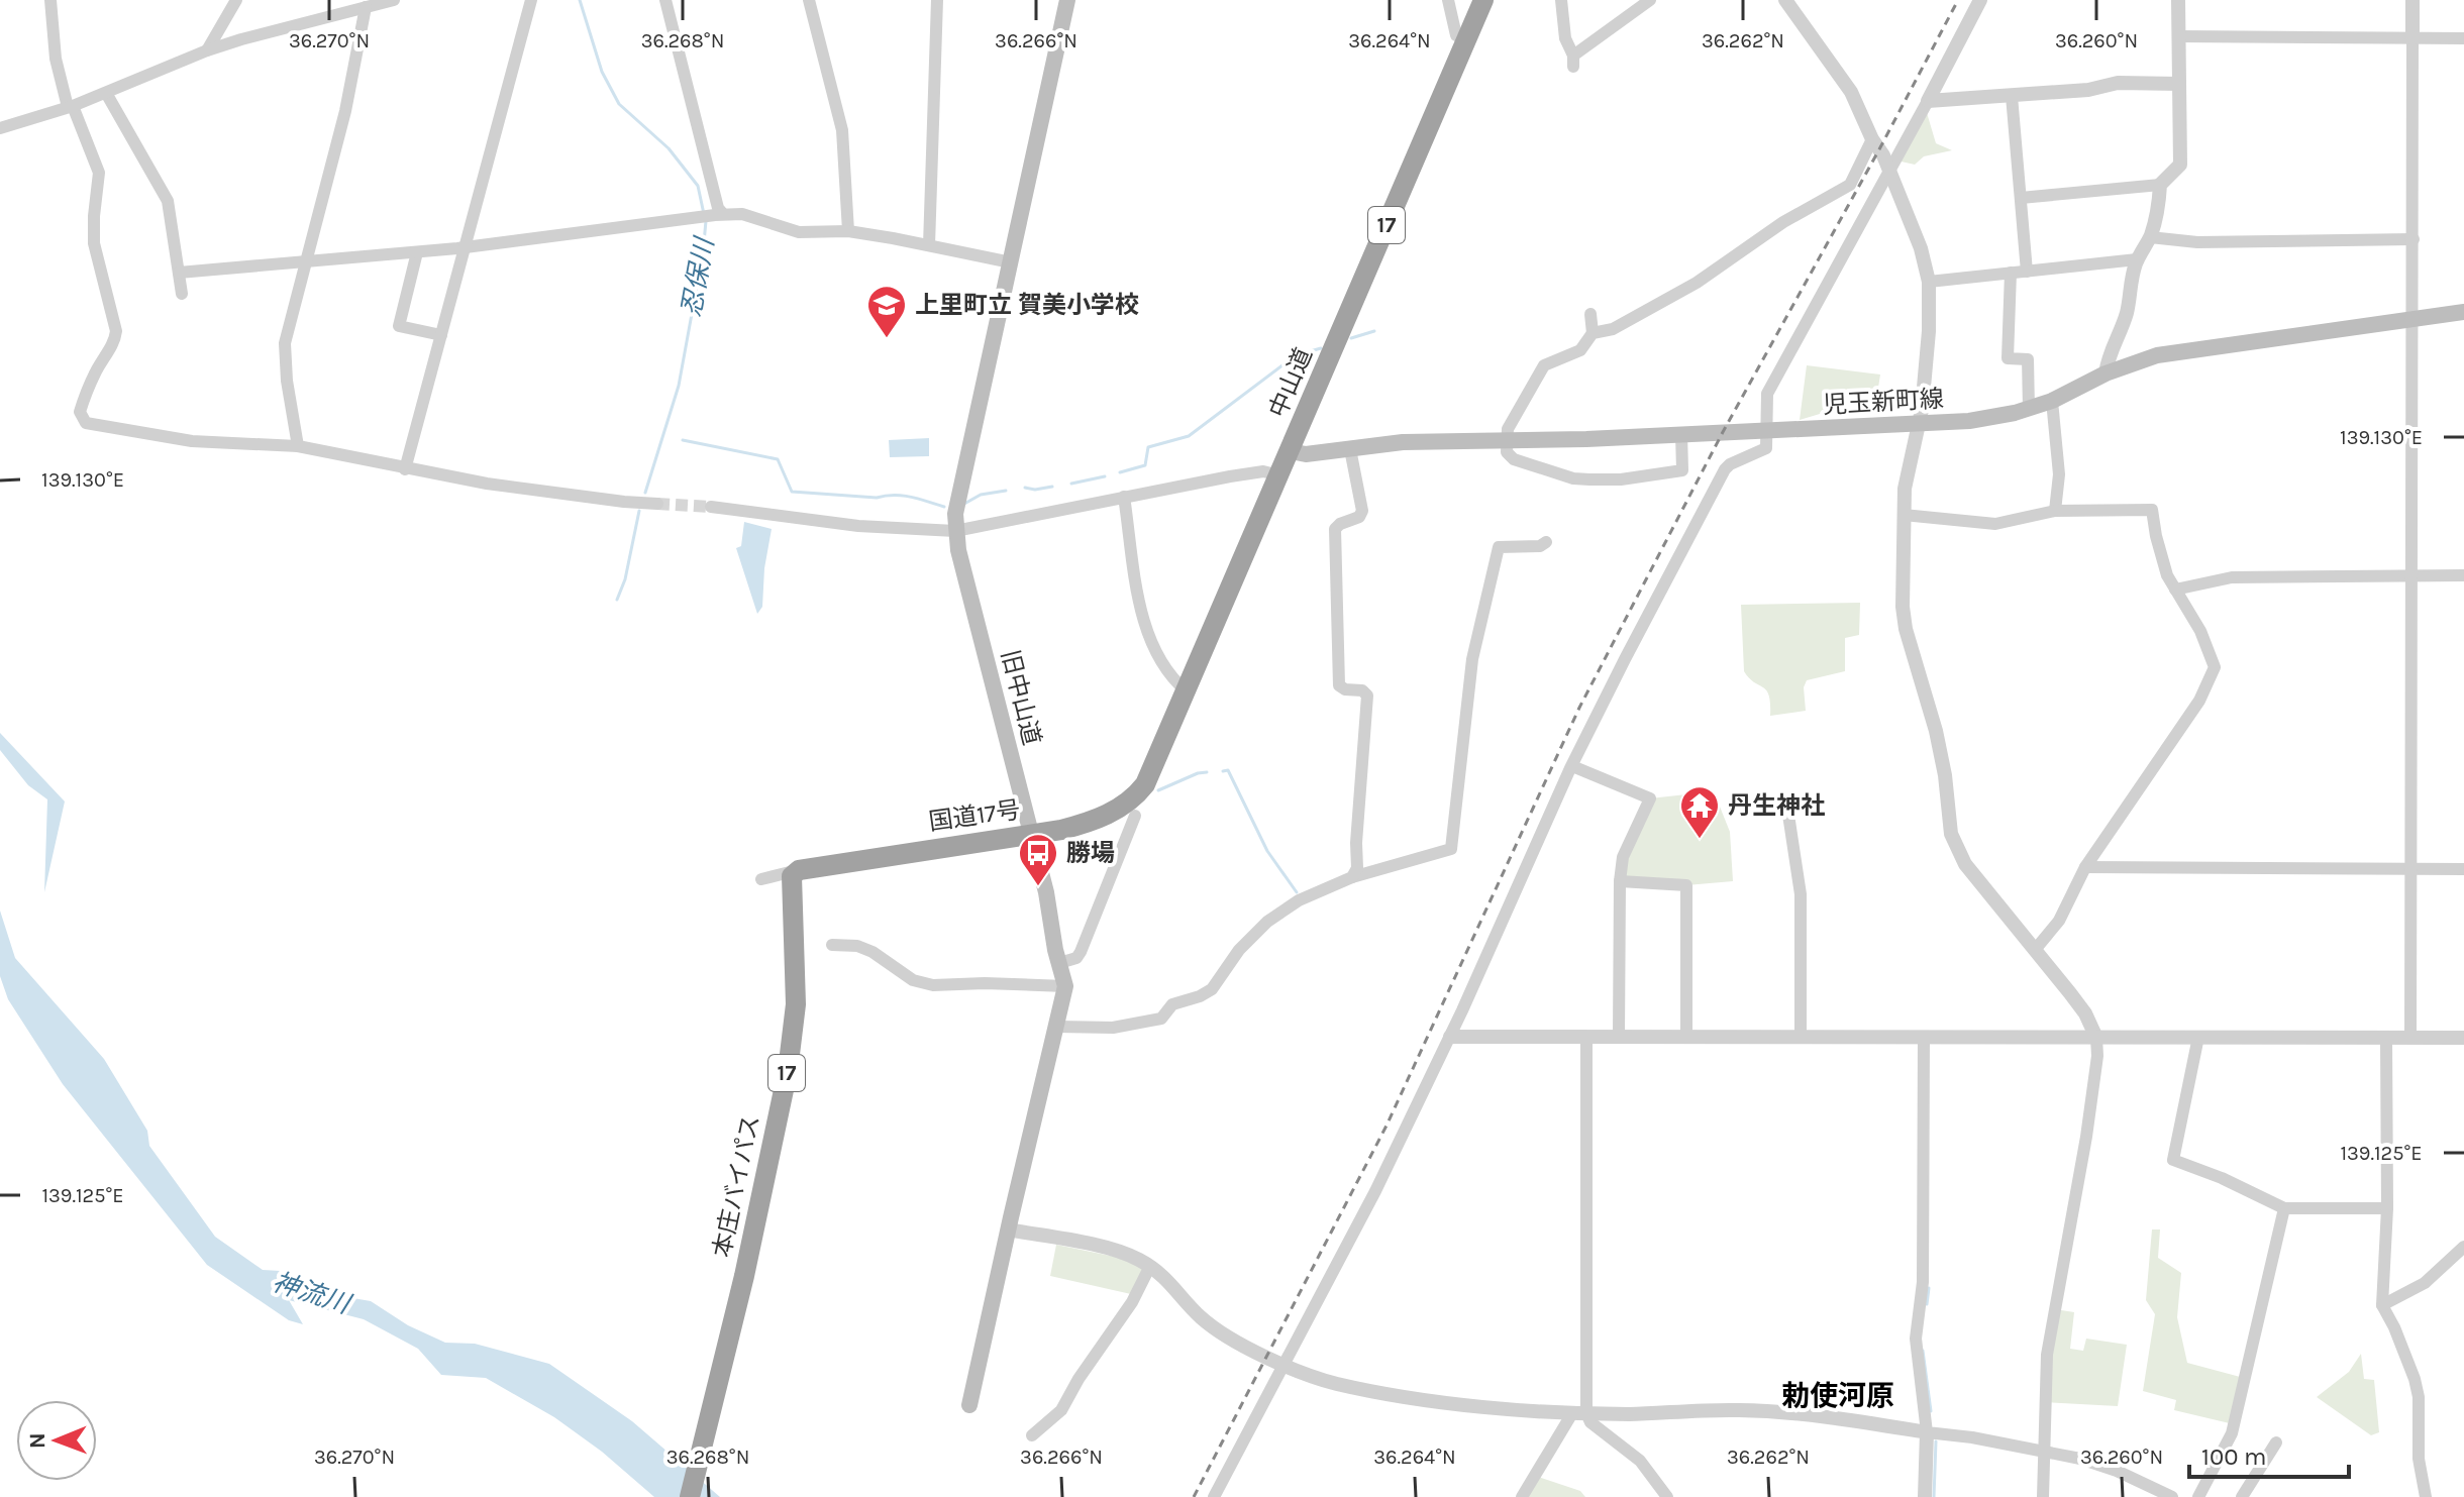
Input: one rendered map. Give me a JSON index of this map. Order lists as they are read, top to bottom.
{
  "streets": {
    "highway": [
      "17",
      "中山道",
      "国道17号",
      "本庄バイパス"
    ],
    "main road": ["児玉新町線", "旧中山道"]
  },
  "crossings": [
    ["中山道", "児玉新町線"],
    ["中山道", "国道17号"],
    ["旧中山道", "国道17号"],
    ["国道17号", "本庄バイパス"]
  ],
  "districts": ["勅使河原"],
  "water": ["忍保川", "神流川"],
  "places": {
    "school or university": ["上里町立 賀美小学校"],
    "temple": ["丹生神社"],
    "bus stop": ["勝場"]
  },
  "scale_bar": "100 m",
  "north": "left",
  "coordinates": [
    "36.270°N",
    "36.268°N",
    "36.266°N",
    "36.264°N",
    "36.262°N",
    "36.260°N",
    "139.130°E",
    "139.125°E"
  ]
}
